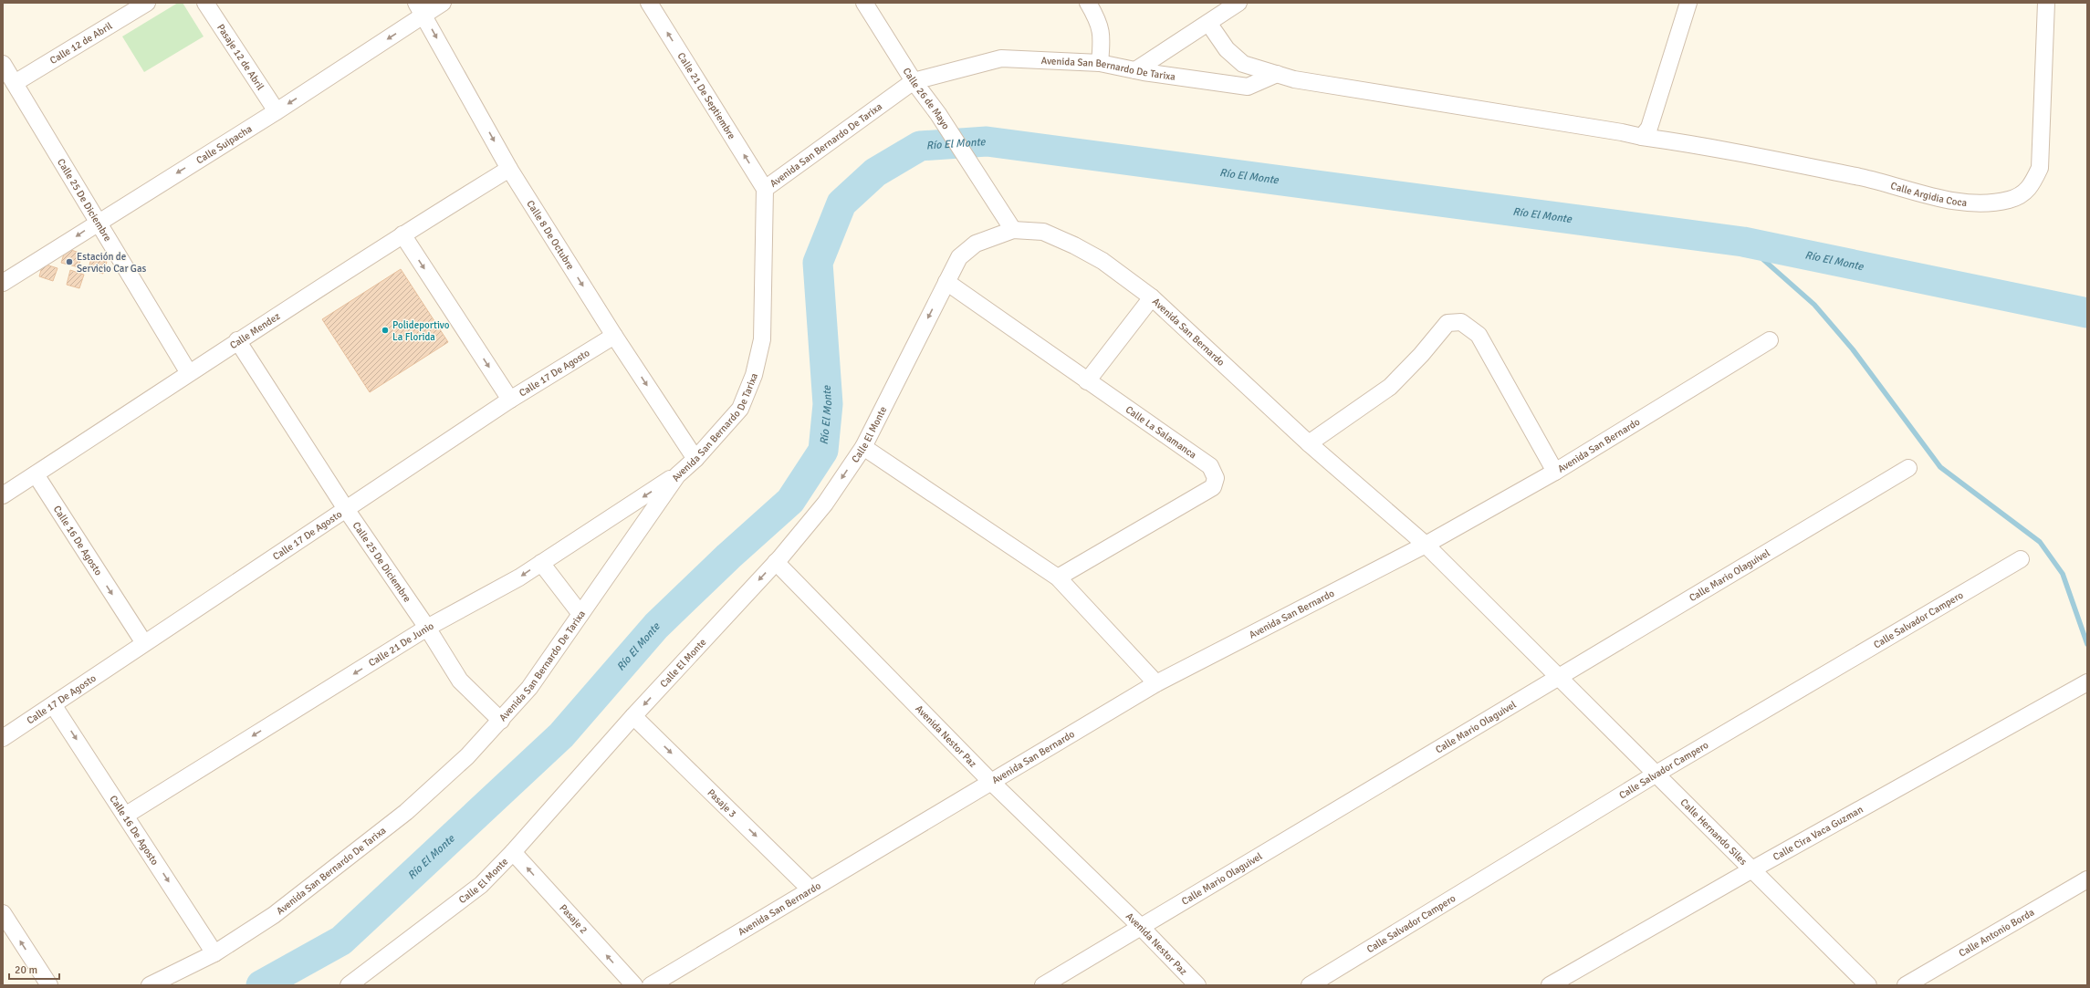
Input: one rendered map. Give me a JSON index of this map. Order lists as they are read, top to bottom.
{
  "streets": {
    "street": [
      "Calle 12 de Abril",
      "Pasaje 12 de Abril",
      "Avenida San Bernardo De Tarixa",
      "Calle 21 De Septiembre",
      "Calle 26 de Mayo",
      "Calle Suipacha",
      "Calle Argidia Coca",
      "Calle 25 De Diciembre",
      "Calle 8 De Octubre",
      "Calle Mendez",
      "Avenida San Bernardo",
      "Calle 17 De Agosto",
      "Calle La Salamanca",
      "Calle El Monte",
      "Calle 16 De Agosto",
      "Calle Mario Olaguivel",
      "Calle Salvador Campero",
      "Calle 21 De Junio",
      "Avenida Nestor Paz",
      "Pasaje 3",
      "Calle Hernando Siles",
      "Calle Cira Vaca Guzman",
      "Pasaje 2",
      "Calle Antonio Borda"
    ]
  },
  "crossings": [
    ["Calle 12 de Abril", "Calle 25 De Diciembre"],
    ["Pasaje 12 de Abril", "Calle Suipacha"],
    ["Avenida San Bernardo De Tarixa", "Calle 21 De Septiembre"],
    ["Avenida San Bernardo De Tarixa", "Calle 26 de Mayo"],
    ["Avenida San Bernardo De Tarixa", "Calle Argidia Coca"],
    ["Avenida San Bernardo De Tarixa", "Calle 25 De Diciembre"],
    ["Avenida San Bernardo De Tarixa", "Calle 8 De Octubre"],
    ["Avenida San Bernardo De Tarixa", "Calle 16 De Agosto"],
    ["Avenida San Bernardo De Tarixa", "Calle 21 De Junio"],
    ["Calle 26 de Mayo", "Avenida San Bernardo"],
    ["Calle Suipacha", "Calle 25 De Diciembre"],
    ["Calle Suipacha", "Calle 8 De Octubre"],
    ["Calle 25 De Diciembre", "Calle Mendez"],
    ["Calle 25 De Diciembre", "Calle 17 De Agosto"],
    ["Calle 25 De Diciembre", "Calle 21 De Junio"],
    ["Calle 8 De Octubre", "Calle Mendez"],
    ["Calle 8 De Octubre", "Calle 17 De Agosto"],
    ["Calle Mendez", "Calle 16 De Agosto"],
    ["Avenida San Bernardo", "Calle La Salamanca"],
    ["Avenida San Bernardo", "Calle El Monte"],
    ["Avenida San Bernardo", "Calle Mario Olaguivel"],
    ["Avenida San Bernardo", "Avenida Nestor Paz"],
    ["Avenida San Bernardo", "Pasaje 3"],
    ["Avenida San Bernardo", "Calle Hernando Siles"],
    ["Calle 17 De Agosto", "Calle 16 De Agosto"],
    ["Calle La Salamanca", "Calle El Monte"],
    ["Calle El Monte", "Avenida Nestor Paz"],
    ["Calle El Monte", "Pasaje 3"],
    ["Calle El Monte", "Pasaje 2"],
    ["Calle 16 De Agosto", "Calle 21 De Junio"],
    ["Calle Mario Olaguivel", "Avenida Nestor Paz"],
    ["Calle Mario Olaguivel", "Calle Hernando Siles"],
    ["Calle Salvador Campero", "Calle Hernando Siles"],
    ["Calle Hernando Siles", "Calle Cira Vaca Guzman"]
  ],
  "one_way": [
    "Calle 21 De Septiembre",
    "Calle Suipacha",
    "Calle El Monte",
    "Calle 16 De Agosto",
    "Calle 21 De Junio",
    "Pasaje 3",
    "Pasaje 2"
  ],
  "water": ["Río El Monte"],
  "places": ["Estación de Servicio Car Gas", "Polideportivo La Florida"],
  "scale_bar": "20 m"
}
